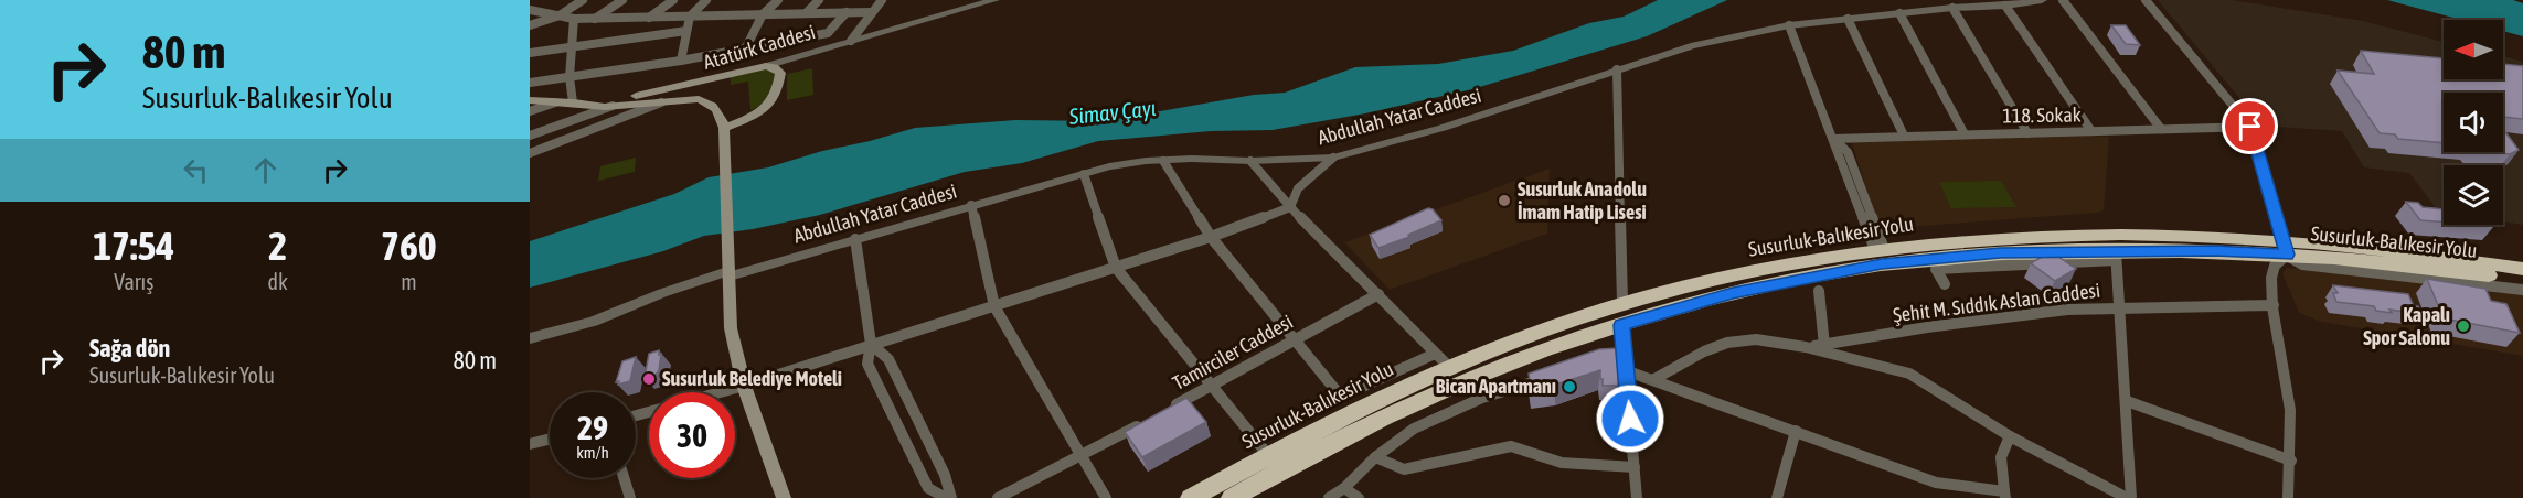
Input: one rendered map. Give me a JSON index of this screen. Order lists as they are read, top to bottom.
{
  "streets": {
    "highway": ["Susurluk-Balıkesir Yolu"],
    "main road": ["Atatürk Caddesi"],
    "street": [
      "118. Sokak",
      "Abdullah Yatar Caddesi",
      "Şehit M. Sıddık Aslan Caddesi",
      "Tamirciler Caddesi"
    ]
  },
  "water": ["Simav Çayı"],
  "places": [
    "Susurluk Anadolu İmam Hatip Lisesi",
    "Kapalı Spor Salonu",
    "Susurluk Belediye Moteli",
    "Bican Apartmanı"
  ],
  "north": "left",
  "page": {
    "turn": ["80 m", "Susurluk-Balıkesir Yolu"],
    "eta": [
      "17:54",
      "Varış",
      "2",
      "dk",
      "760",
      "m"
    ],
    "list": [
      {
        "name": "Sağa dön",
        "note": "Susurluk-Balıkesir Yolu",
        "value": "80 m"
      }
    ],
    "speed": "29 km/h",
    "limit": "30"
  }
}
